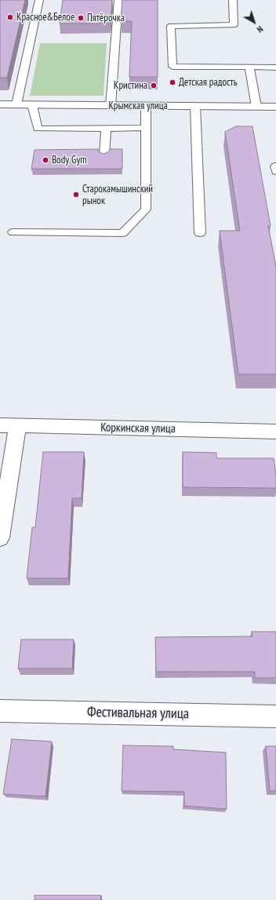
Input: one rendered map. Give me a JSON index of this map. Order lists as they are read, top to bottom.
{
  "streets": {
    "street": ["Крымская улица", "Коркинская улица", "Фестивальная улица"]
  },
  "places": [
    "Красное&Белое",
    "Пятёрочка",
    "Детская радость",
    "Кристина",
    "Body Gym",
    "Старокамышинский рынок"
  ],
  "north": "bottom right"
}
